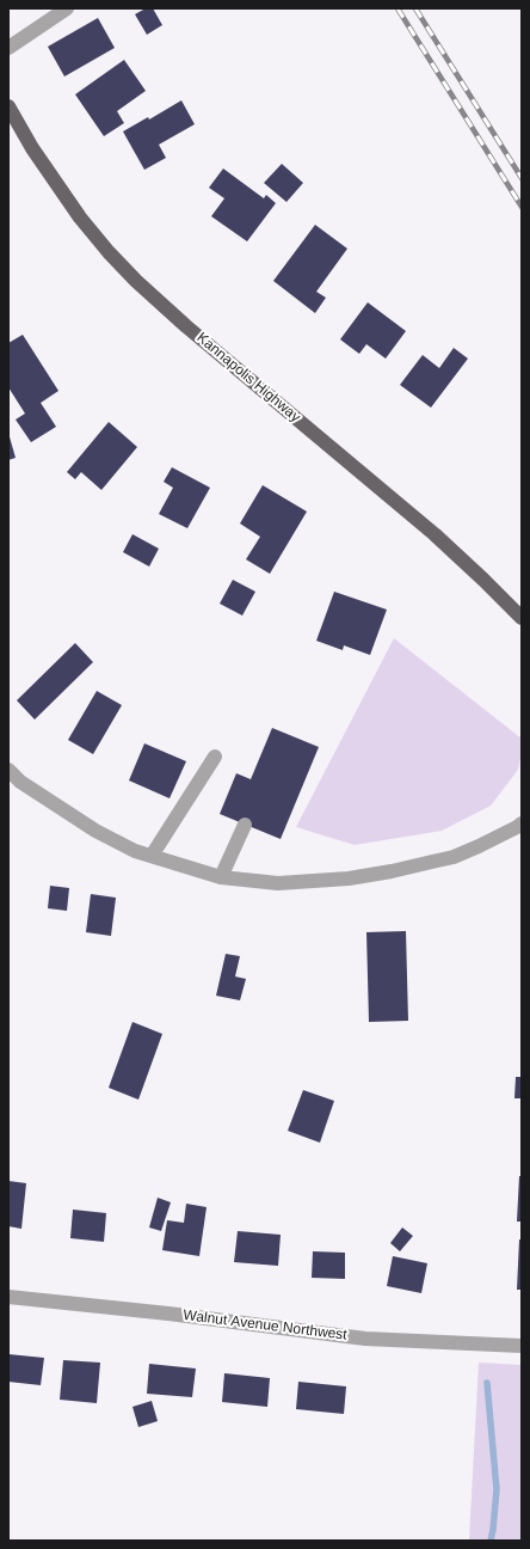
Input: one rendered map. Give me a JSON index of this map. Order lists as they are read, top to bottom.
{
  "streets": {
    "main road": ["Kannapolis Highway"],
    "street": ["Walnut Avenue Northwest"]
  }
}
